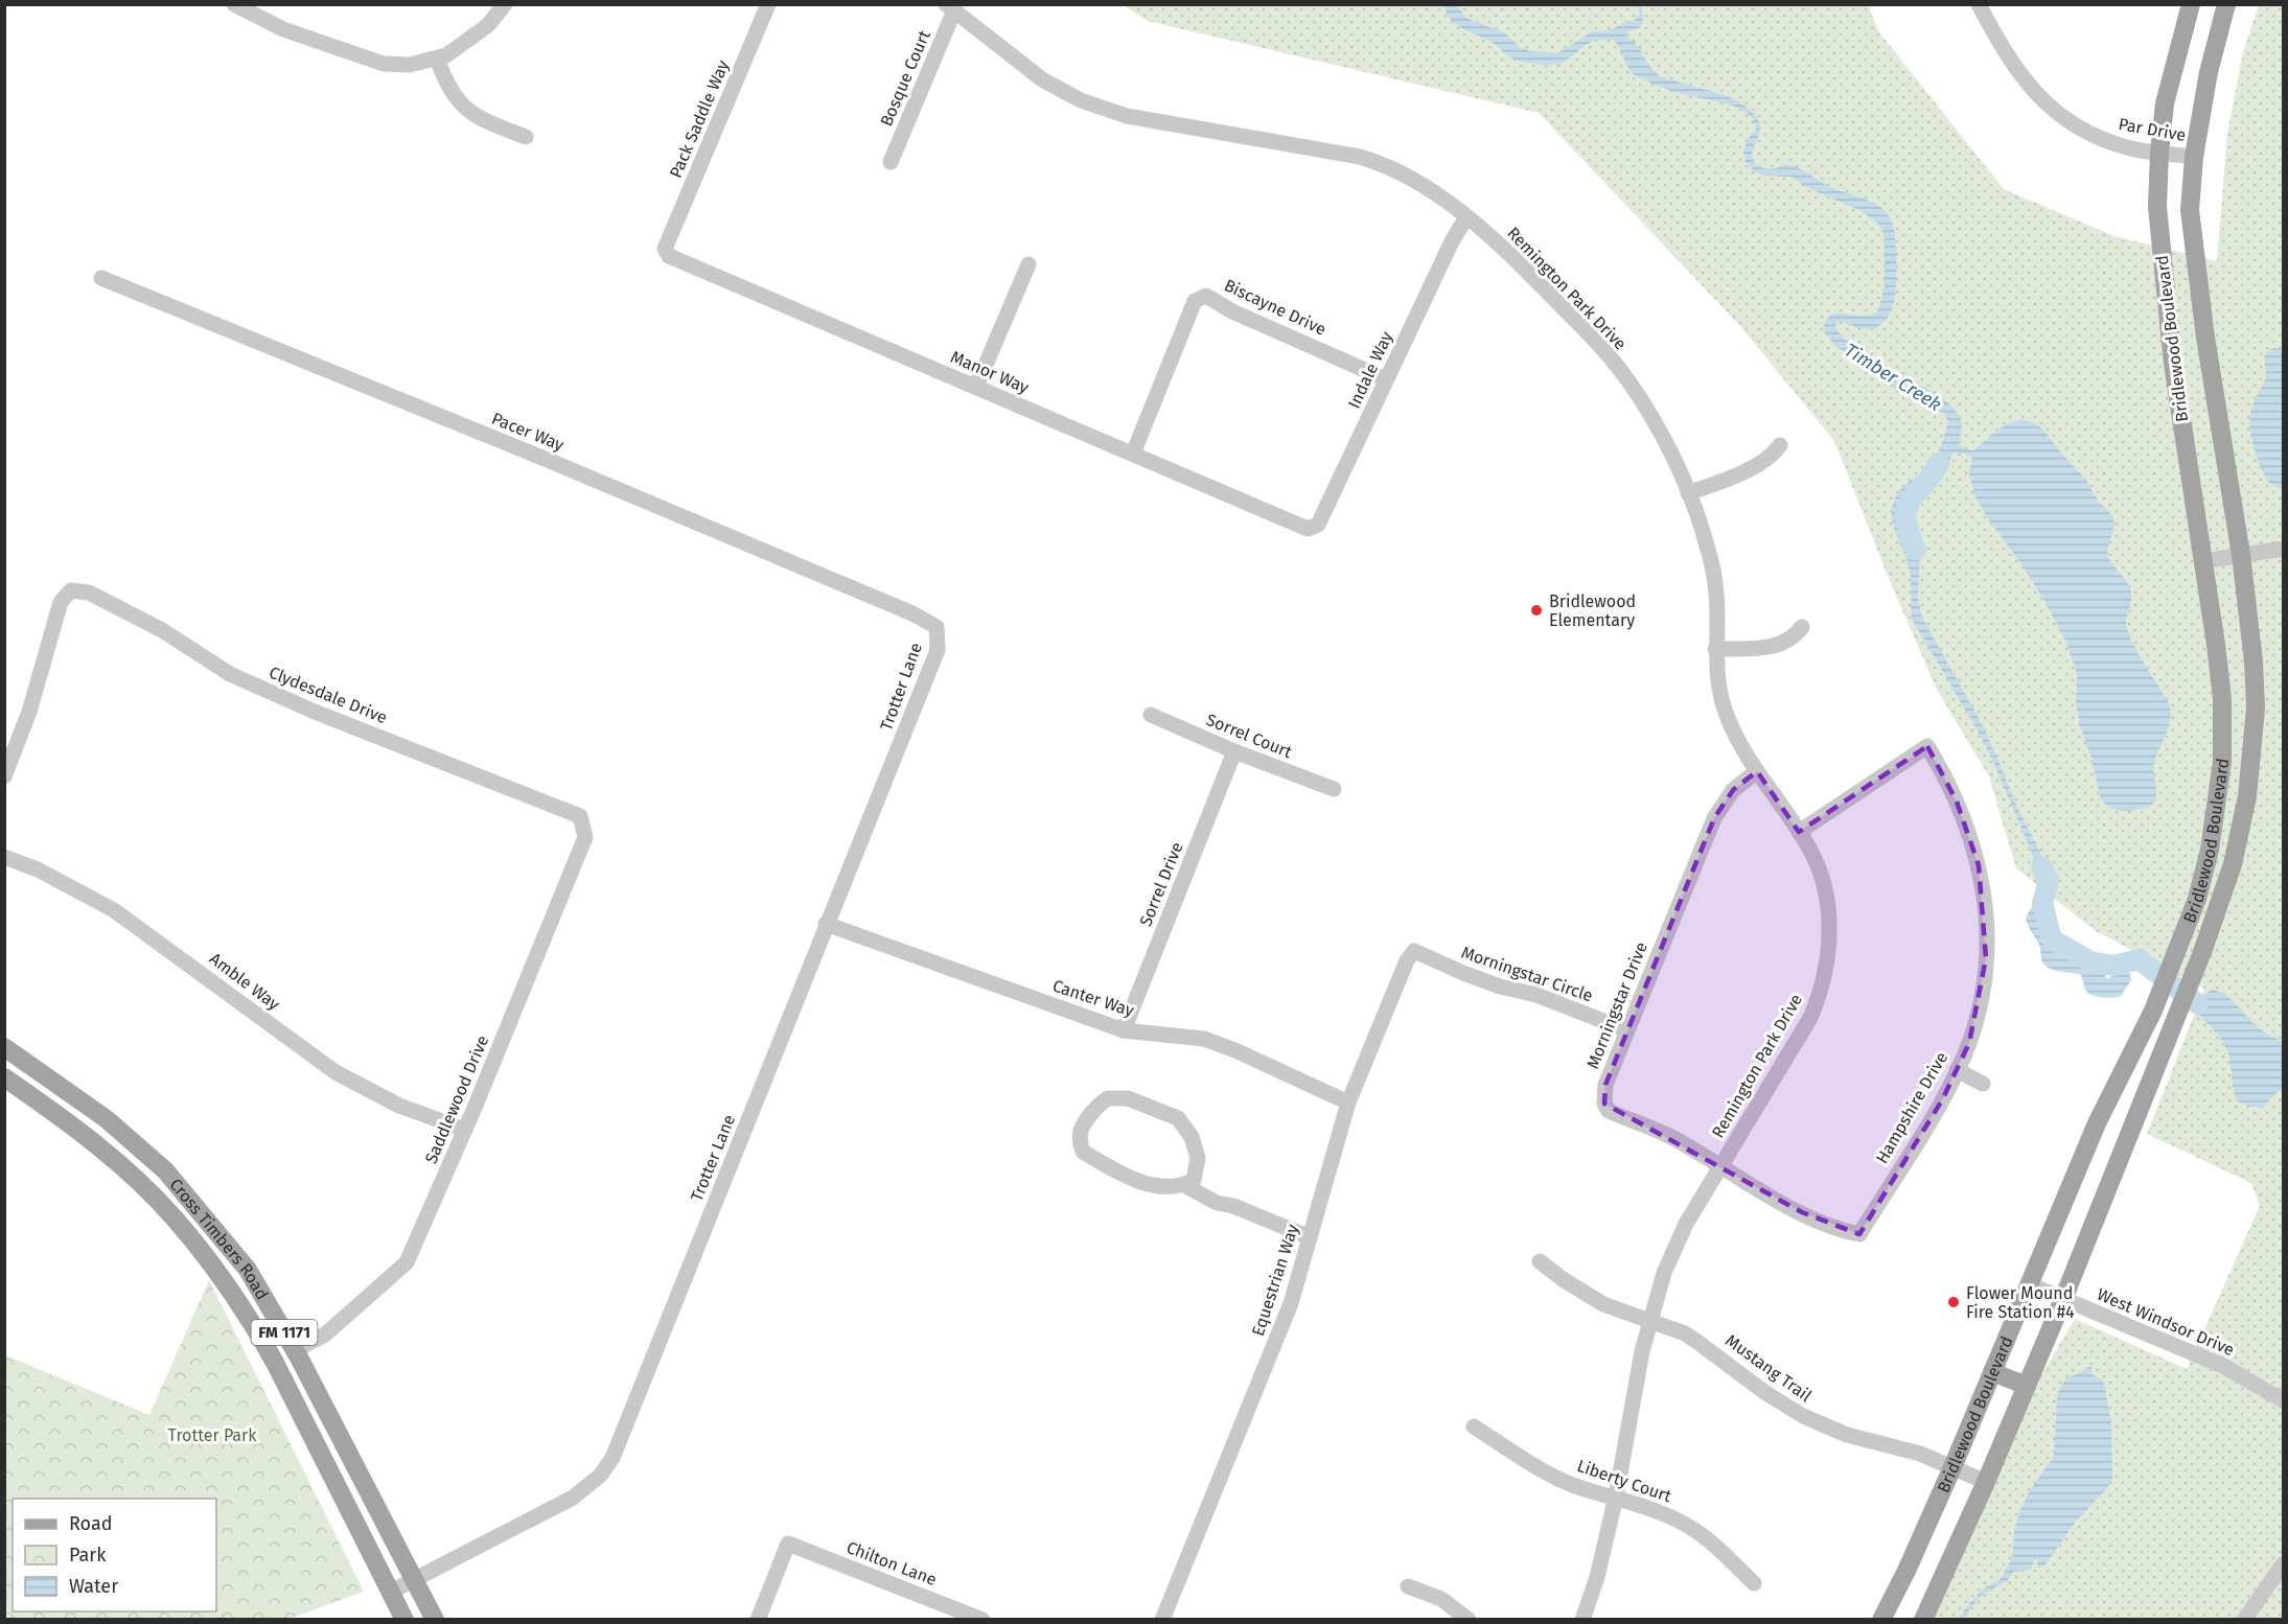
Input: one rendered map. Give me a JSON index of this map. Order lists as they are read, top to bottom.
{
  "streets": {
    "main road": ["Bridlewood Boulevard", "Cross Timbers Road", "FM 1171"],
    "street": [
      "Bosque Court",
      "Pack Saddle Way",
      "Par Drive",
      "Remington Park Drive",
      "Biscayne Drive",
      "Indale Way",
      "Manor Way",
      "Pacer Way",
      "Trotter Lane",
      "Clydesdale Drive",
      "Sorrel Court",
      "Sorrel Drive",
      "Morningstar Circle",
      "Amble Way",
      "Canter Way",
      "Morningstar Drive",
      "Saddlewood Drive",
      "Hampshire Drive",
      "Equestrian Way",
      "West Windsor Drive",
      "Mustang Trail",
      "Liberty Court",
      "Chilton Lane"
    ]
  },
  "crossings": [
    ["Bosque Court", "Remington Park Drive"],
    ["Pack Saddle Way", "Manor Way"],
    ["Par Drive", "Bridlewood Boulevard"],
    ["Remington Park Drive", "Indale Way"],
    ["Remington Park Drive", "Morningstar Drive"],
    ["Remington Park Drive", "Hampshire Drive"],
    ["Remington Park Drive", "Mustang Trail"],
    ["Remington Park Drive", "Liberty Court"],
    ["Biscayne Drive", "Indale Way"],
    ["Biscayne Drive", "Manor Way"],
    ["Bridlewood Boulevard", "West Windsor Drive"],
    ["Bridlewood Boulevard", "Mustang Trail"],
    ["Indale Way", "Manor Way"],
    ["Pacer Way", "Trotter Lane"],
    ["Trotter Lane", "Canter Way"],
    ["Trotter Lane", "Cross Timbers Road"],
    ["Clydesdale Drive", "Saddlewood Drive"],
    ["Sorrel Court", "Sorrel Drive"],
    ["Sorrel Drive", "Canter Way"],
    ["Morningstar Circle", "Morningstar Drive"],
    ["Morningstar Circle", "Equestrian Way"],
    ["Amble Way", "Saddlewood Drive"],
    ["Canter Way", "Equestrian Way"],
    ["Morningstar Drive", "Hampshire Drive"],
    ["Saddlewood Drive", "Cross Timbers Road"]
  ],
  "water": ["Timber Creek"],
  "parks": ["Trotter Park"],
  "places": ["Bridlewood Elementary", "Flower Mound Fire Station #4"],
  "legend": ["Road", "Park", "Water"]
}
